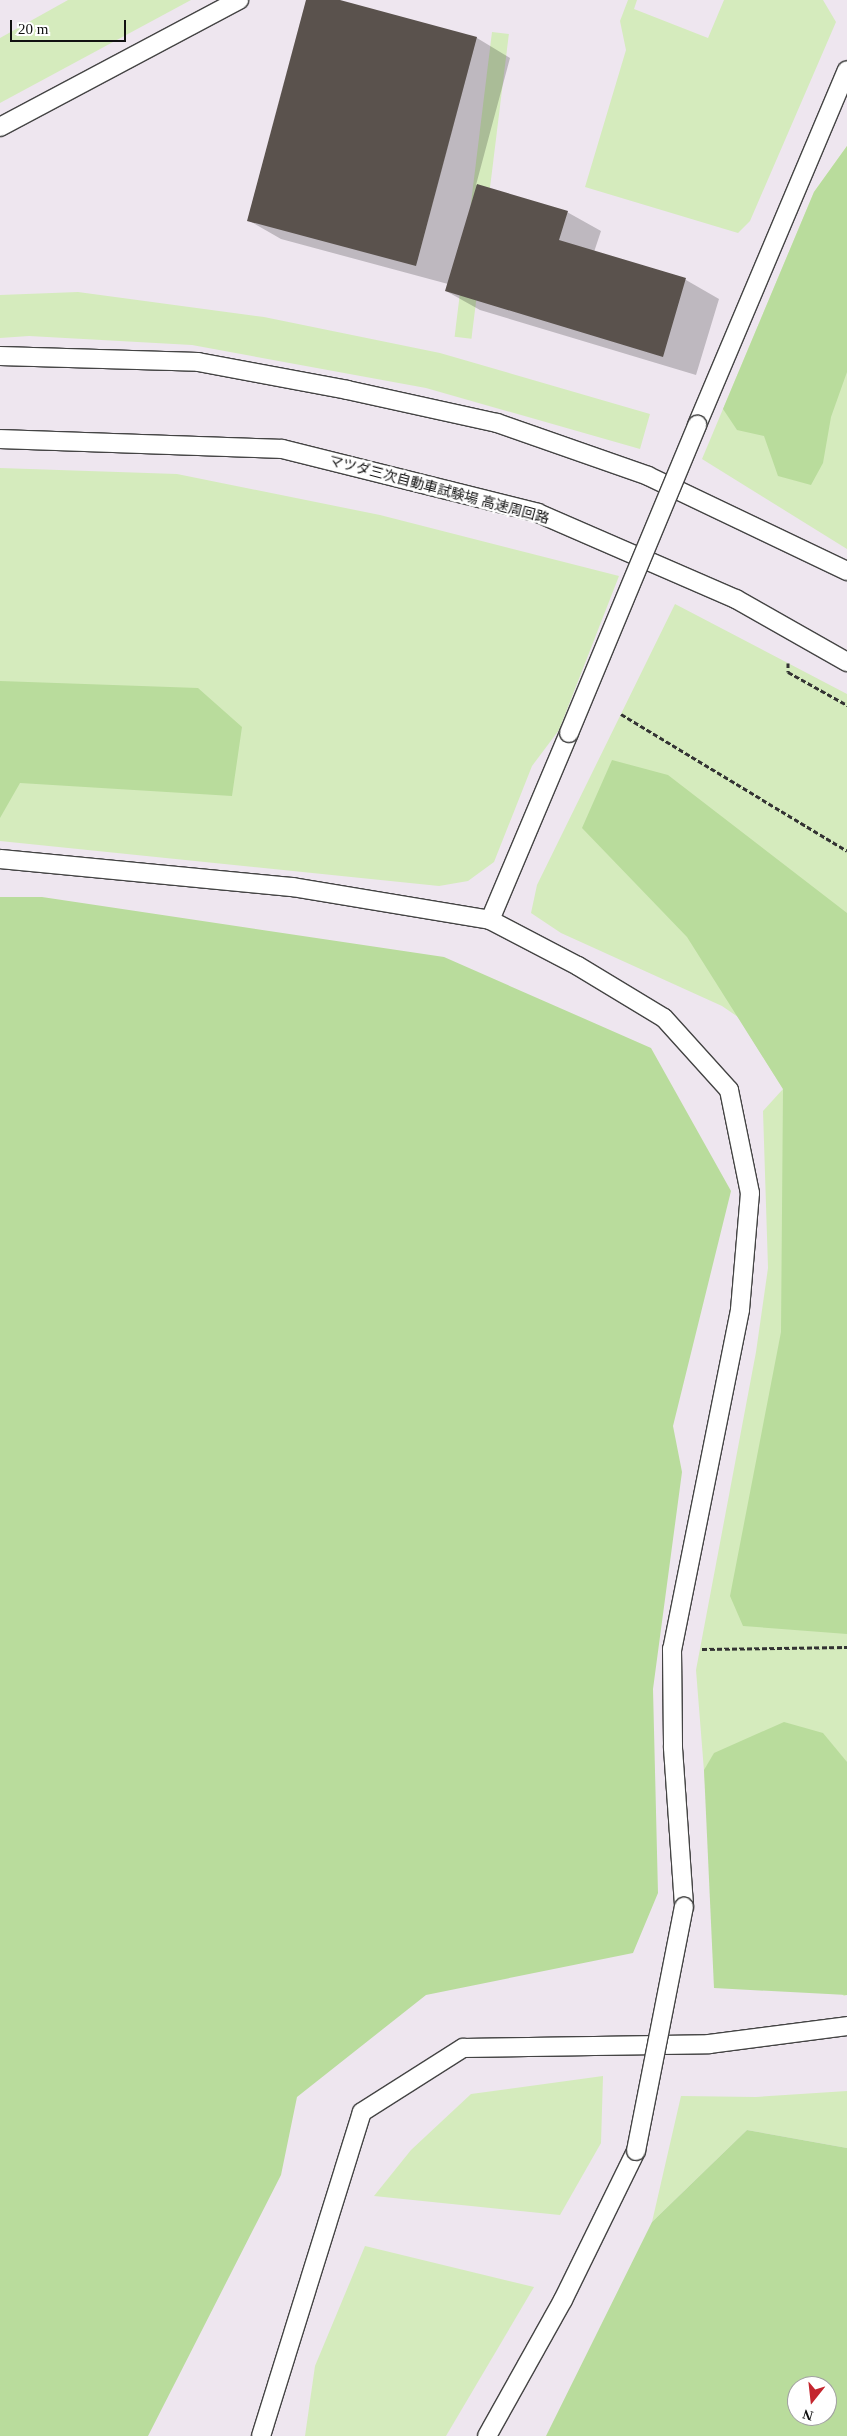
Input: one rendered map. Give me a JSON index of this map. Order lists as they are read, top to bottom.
{
  "streets": {
    "lane": ["マツダ三次自動車試験場 高速周回路"]
  },
  "scale_bar": "20 m",
  "north": "bottom"
}
